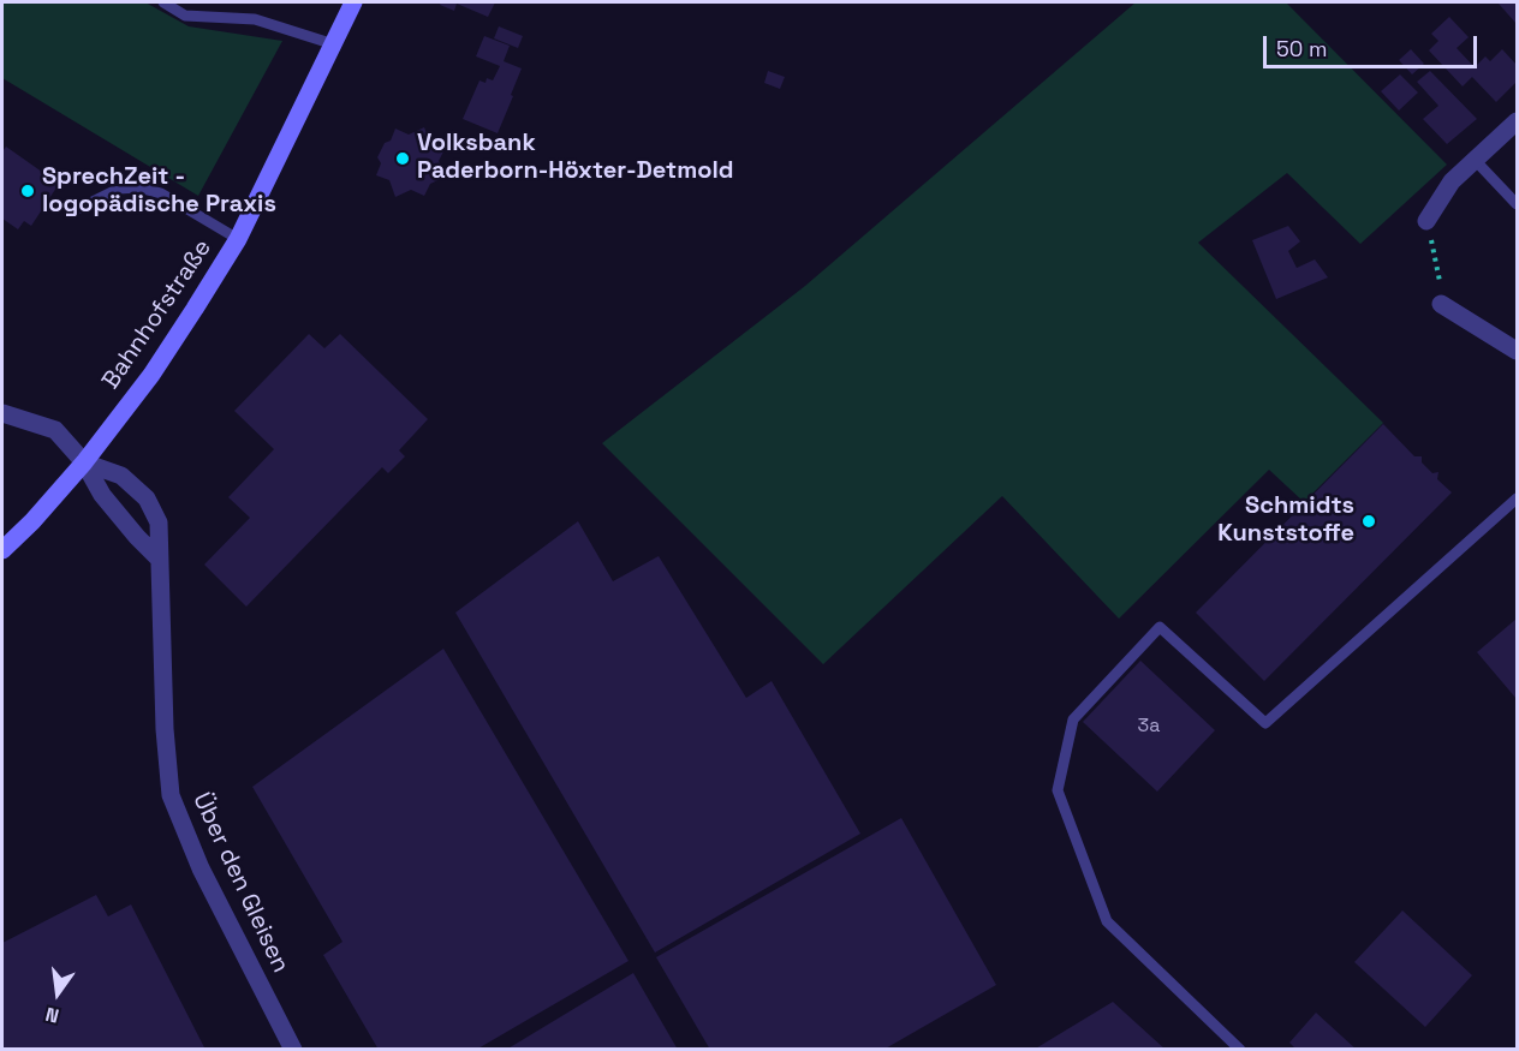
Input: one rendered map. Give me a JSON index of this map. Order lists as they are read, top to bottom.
{
  "streets": {
    "main road": ["Bahnhofstraße"],
    "street": ["Über den Gleisen"]
  },
  "crossings": [
    ["Bahnhofstraße", "Über den Gleisen"]
  ],
  "places": ["Volksbank Paderborn-Höxter-Detmold", "SprechZeit - logopädische Praxis", "Schmidts Kunststoffe"],
  "house_numbers": ["3a"],
  "scale_bar": "50 m",
  "north": "bottom"
}
